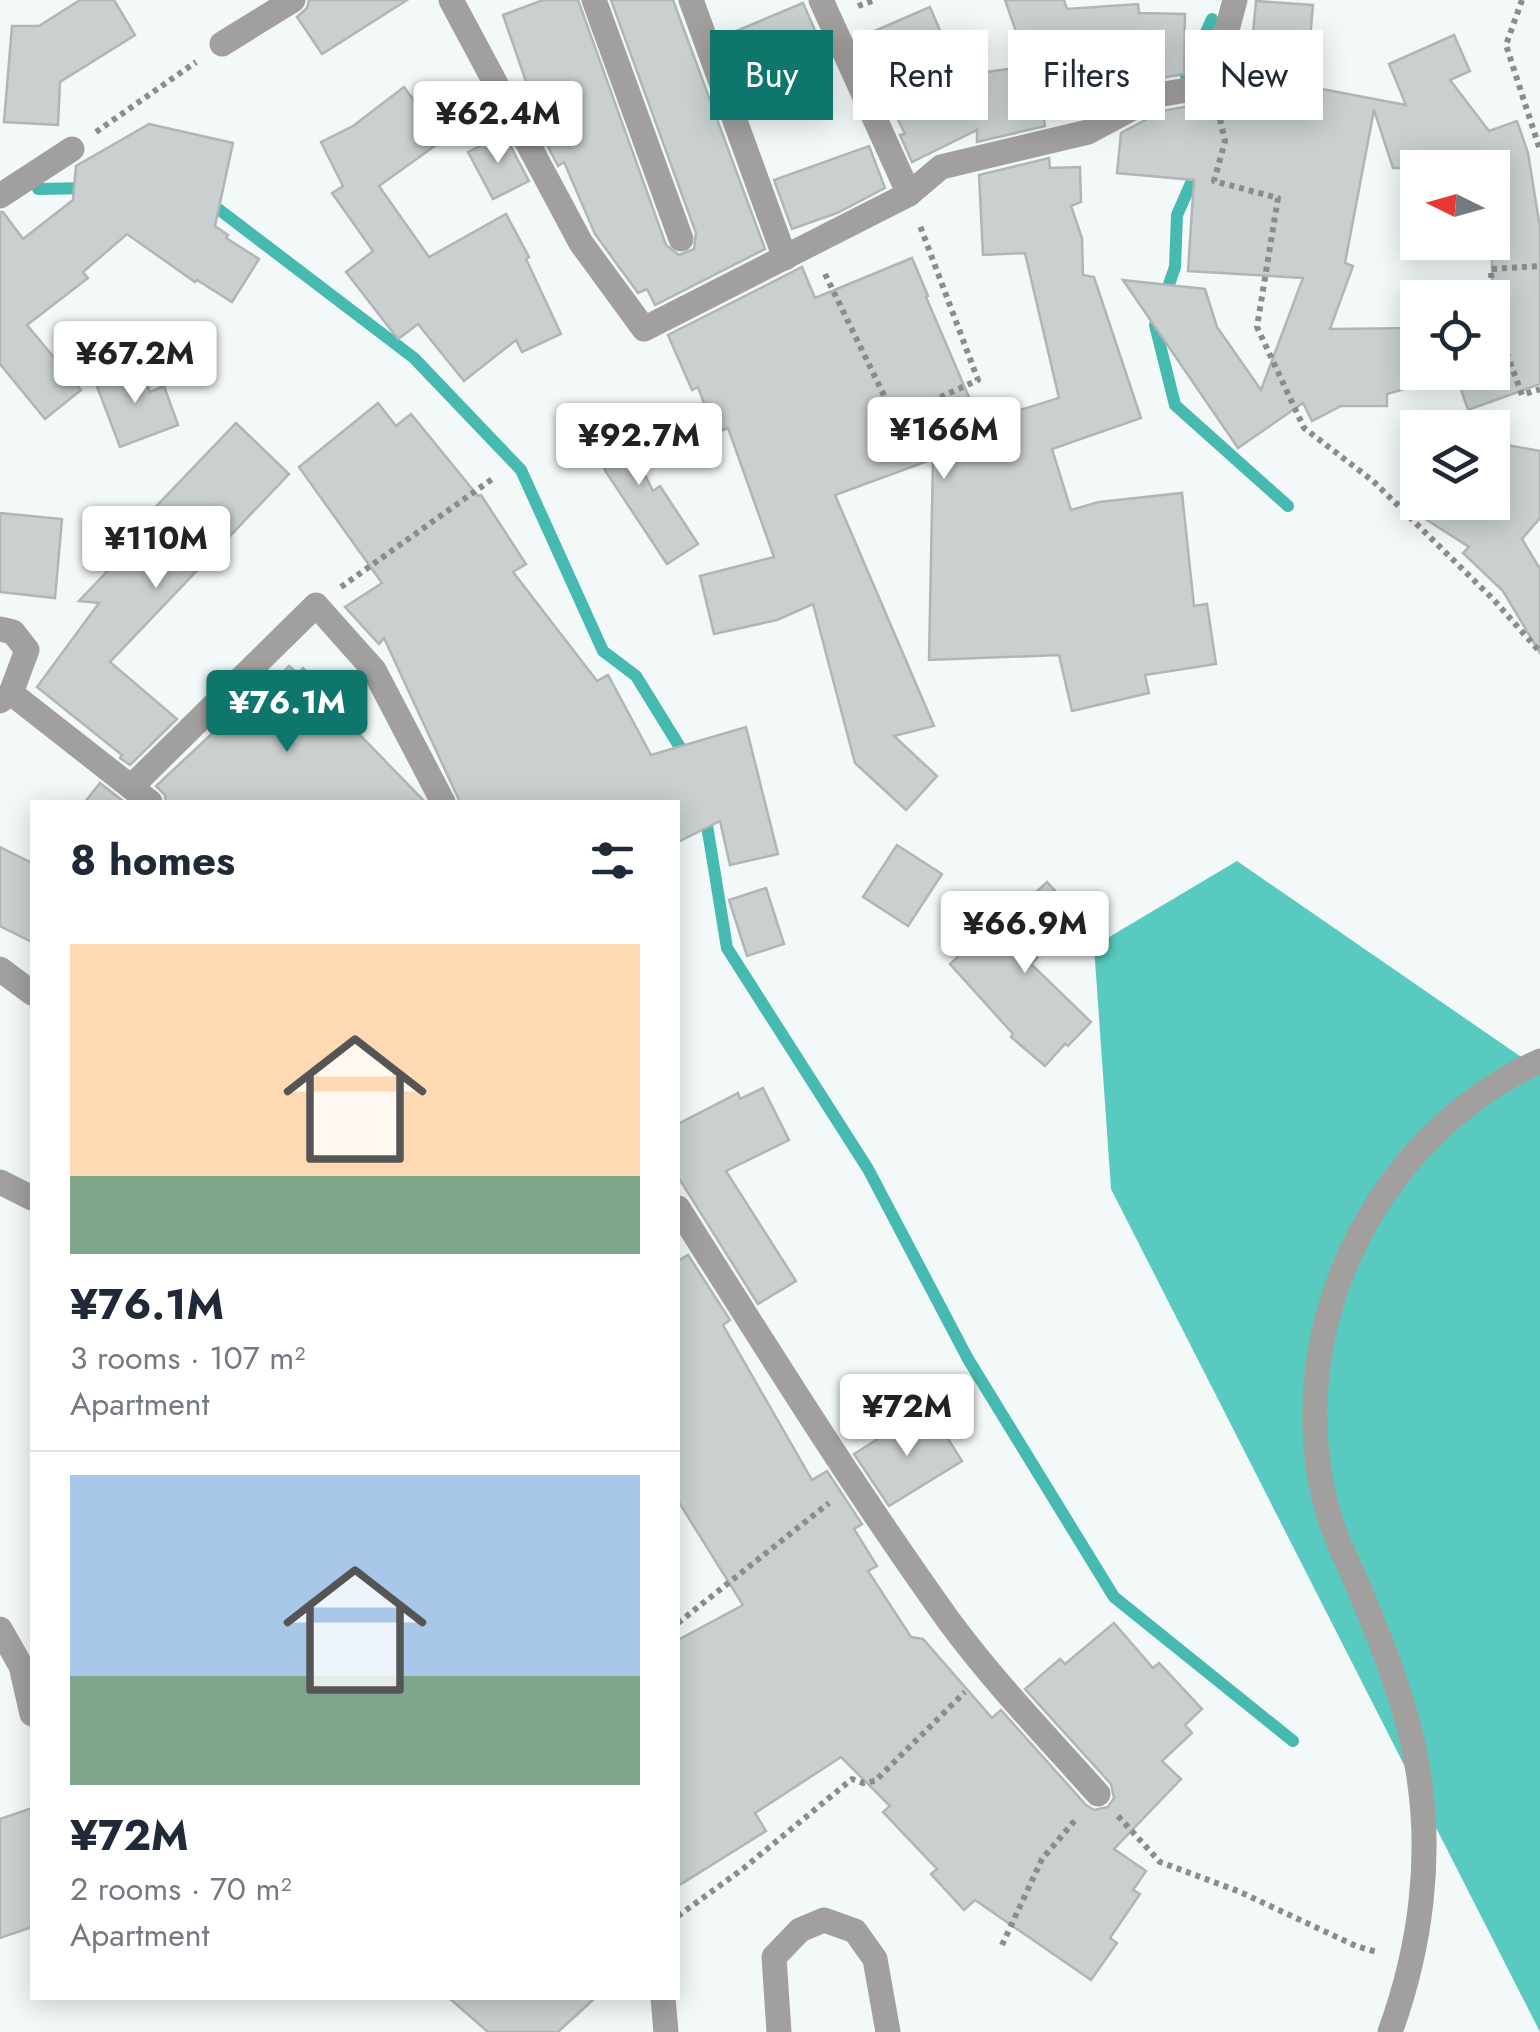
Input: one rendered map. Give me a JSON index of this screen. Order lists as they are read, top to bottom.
{
  "north": "left",
  "page": {
    "chip": [
      "Buy",
      "Rent",
      "Filters",
      "New"
    ],
    "price": [
      "¥62.4M",
      "¥67.2M",
      "¥166M",
      "¥92.7M",
      "¥110M",
      "¥76.1M",
      "¥66.9M",
      "¥72M"
    ],
    "heading": "8 homes",
    "list": [
      {
        "name": "¥76.1M",
        "note": "3 rooms · 107 m² · Apartment"
      },
      {
        "name": "¥72M",
        "note": "2 rooms · 70 m² · Apartment"
      }
    ]
  }
}
